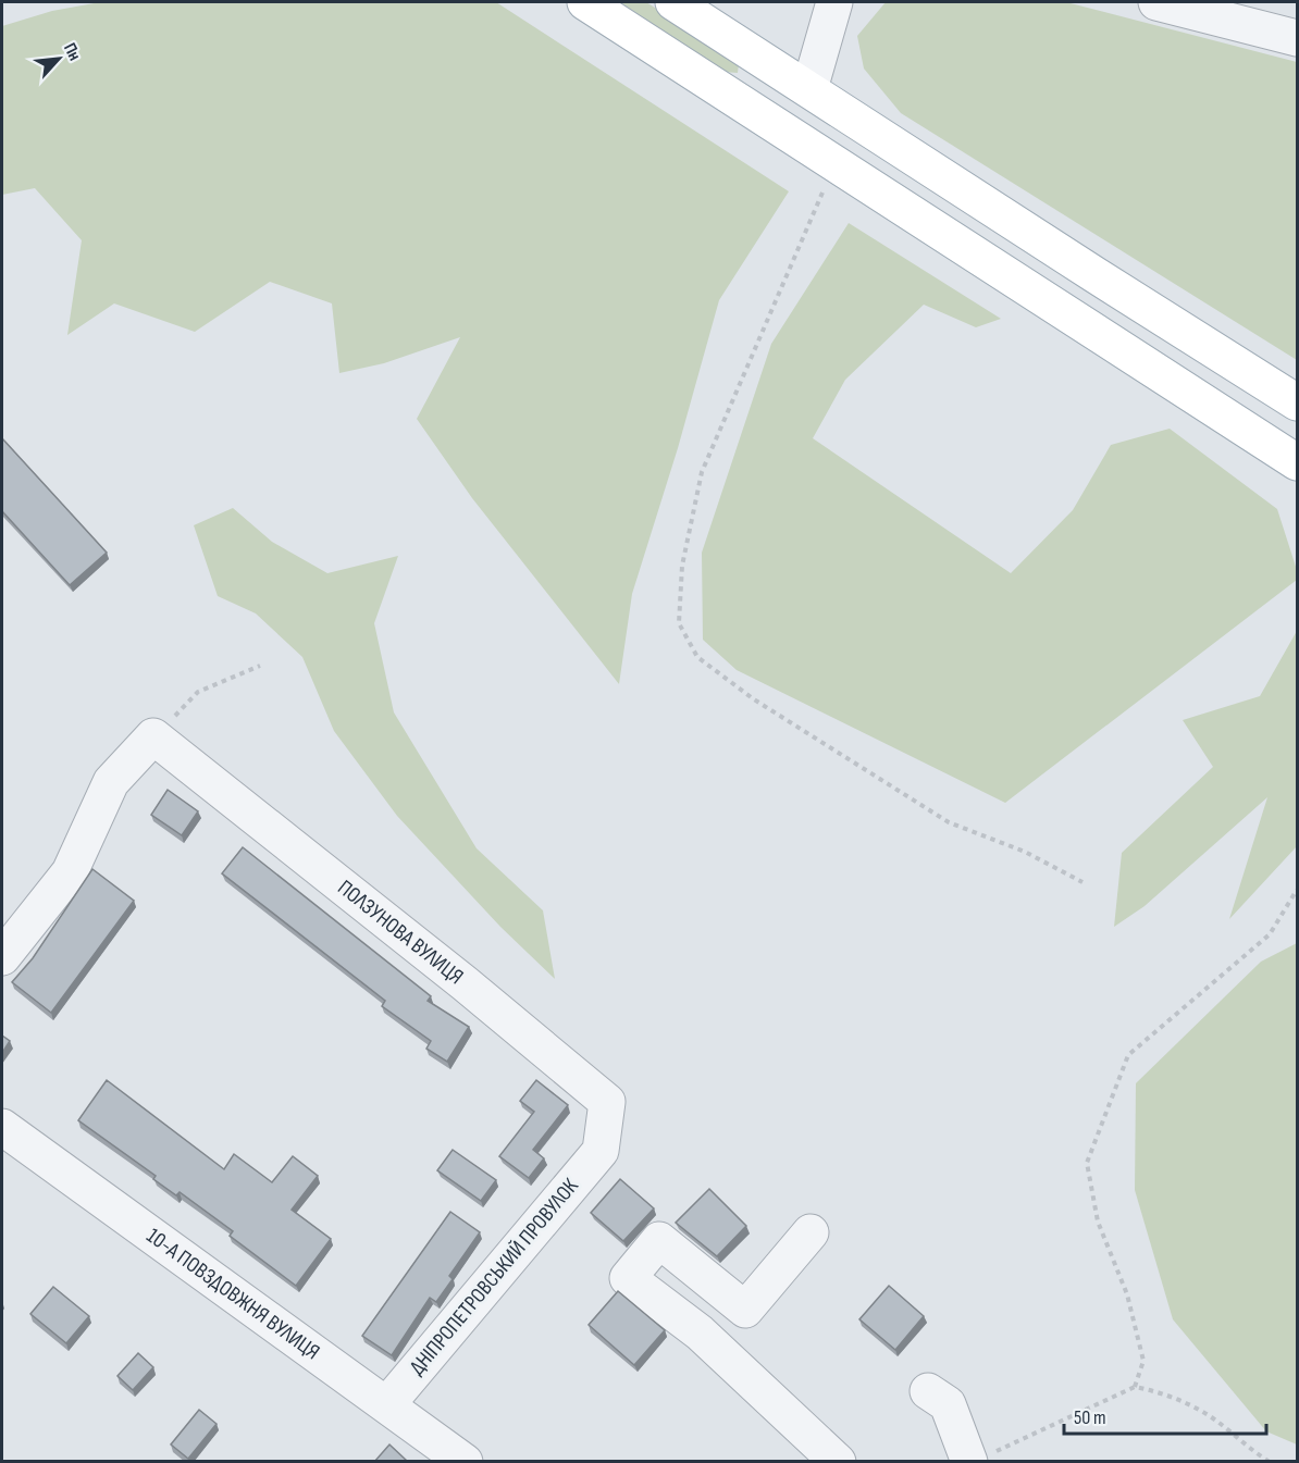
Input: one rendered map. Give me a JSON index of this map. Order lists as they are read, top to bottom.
{
  "streets": {
    "street": ["ПОЛЗУНОВА ВУЛИЦЯ", "ДНІПРОПЕТРОВСЬКИЙ ПРОВУЛОК", "10-А ПОВЗДОВЖНЯ ВУЛИЦЯ"]
  },
  "crossings": [
    ["ПОЛЗУНОВА ВУЛИЦЯ", "ДНІПРОПЕТРОВСЬКИЙ ПРОВУЛОК"],
    ["ДНІПРОПЕТРОВСЬКИЙ ПРОВУЛОК", "10-А ПОВЗДОВЖНЯ ВУЛИЦЯ"]
  ],
  "scale_bar": "50 m",
  "north": "top right"
}
